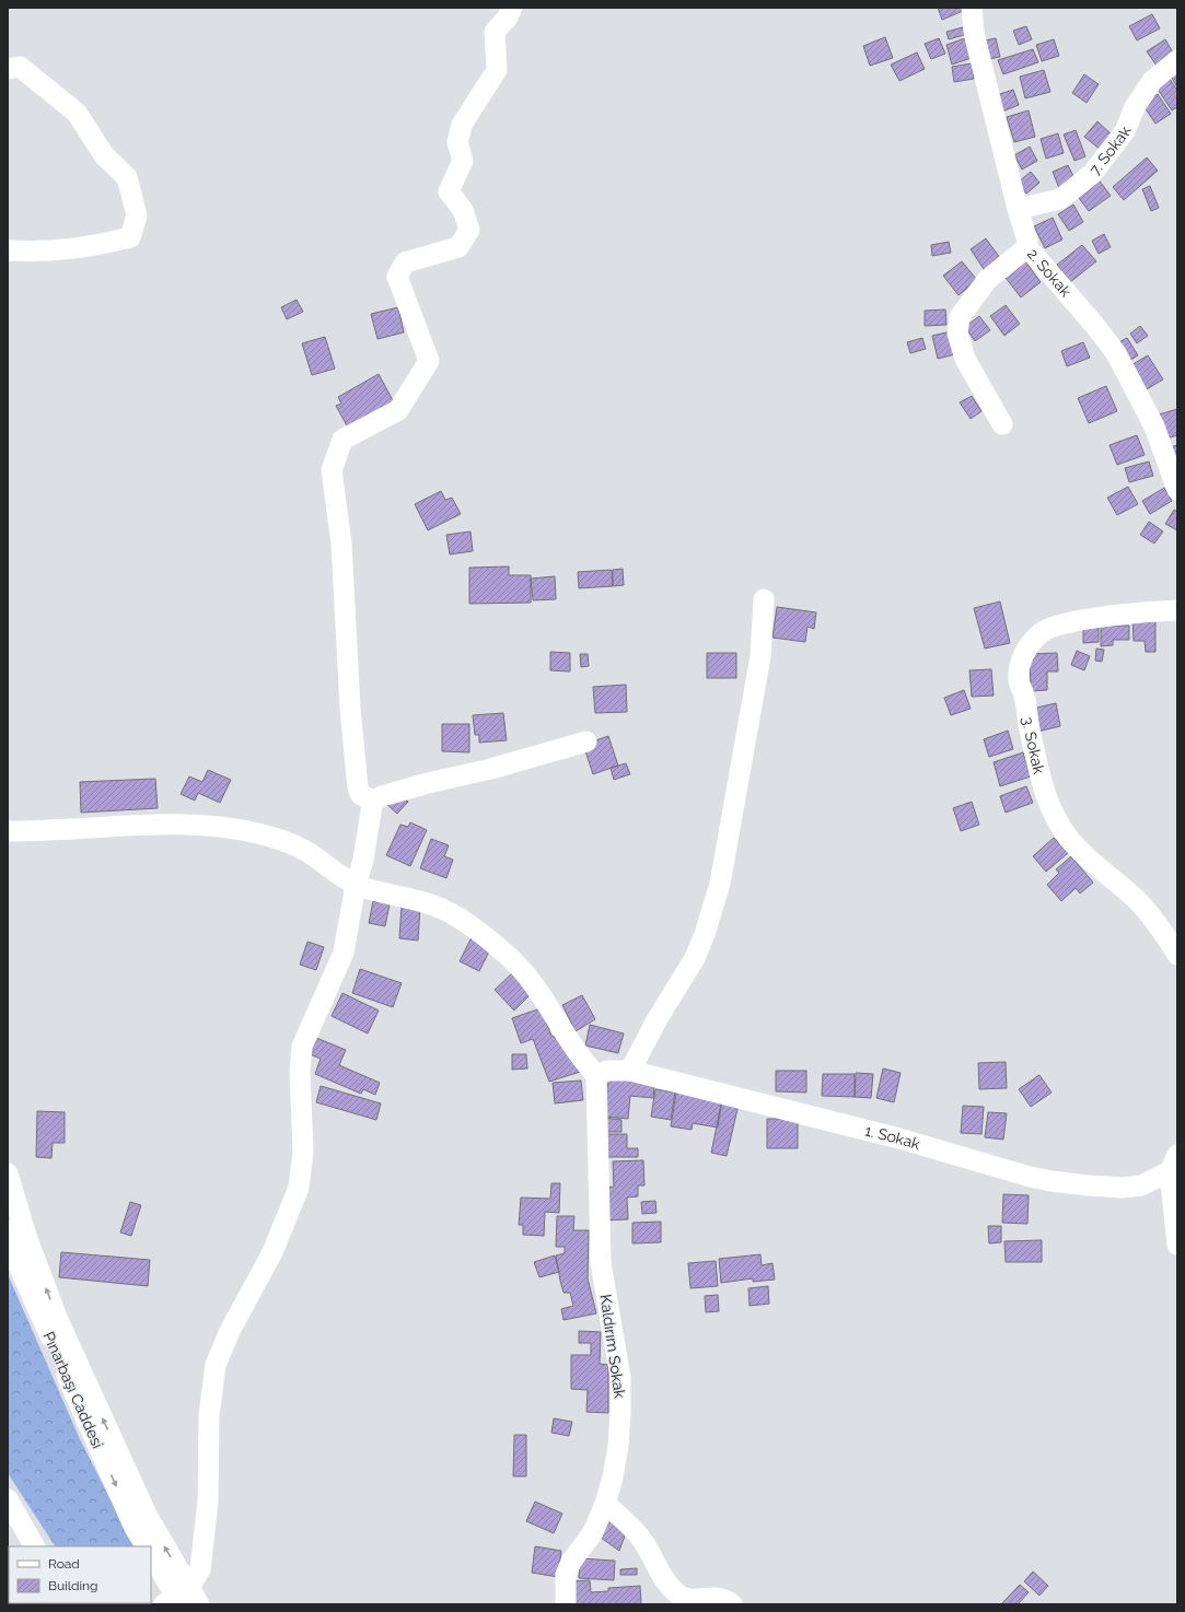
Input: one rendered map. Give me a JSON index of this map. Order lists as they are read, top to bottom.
{
  "streets": {
    "street": [
      "7. Sokak",
      "2. Sokak",
      "3. Sokak",
      "1. Sokak",
      "Kaldırım Sokak",
      "Pınarbaşı Caddesi"
    ]
  },
  "crossings": [
    ["7. Sokak", "2. Sokak"],
    ["1. Sokak", "Kaldırım Sokak"]
  ],
  "legend": ["Road", "Building"]
}
